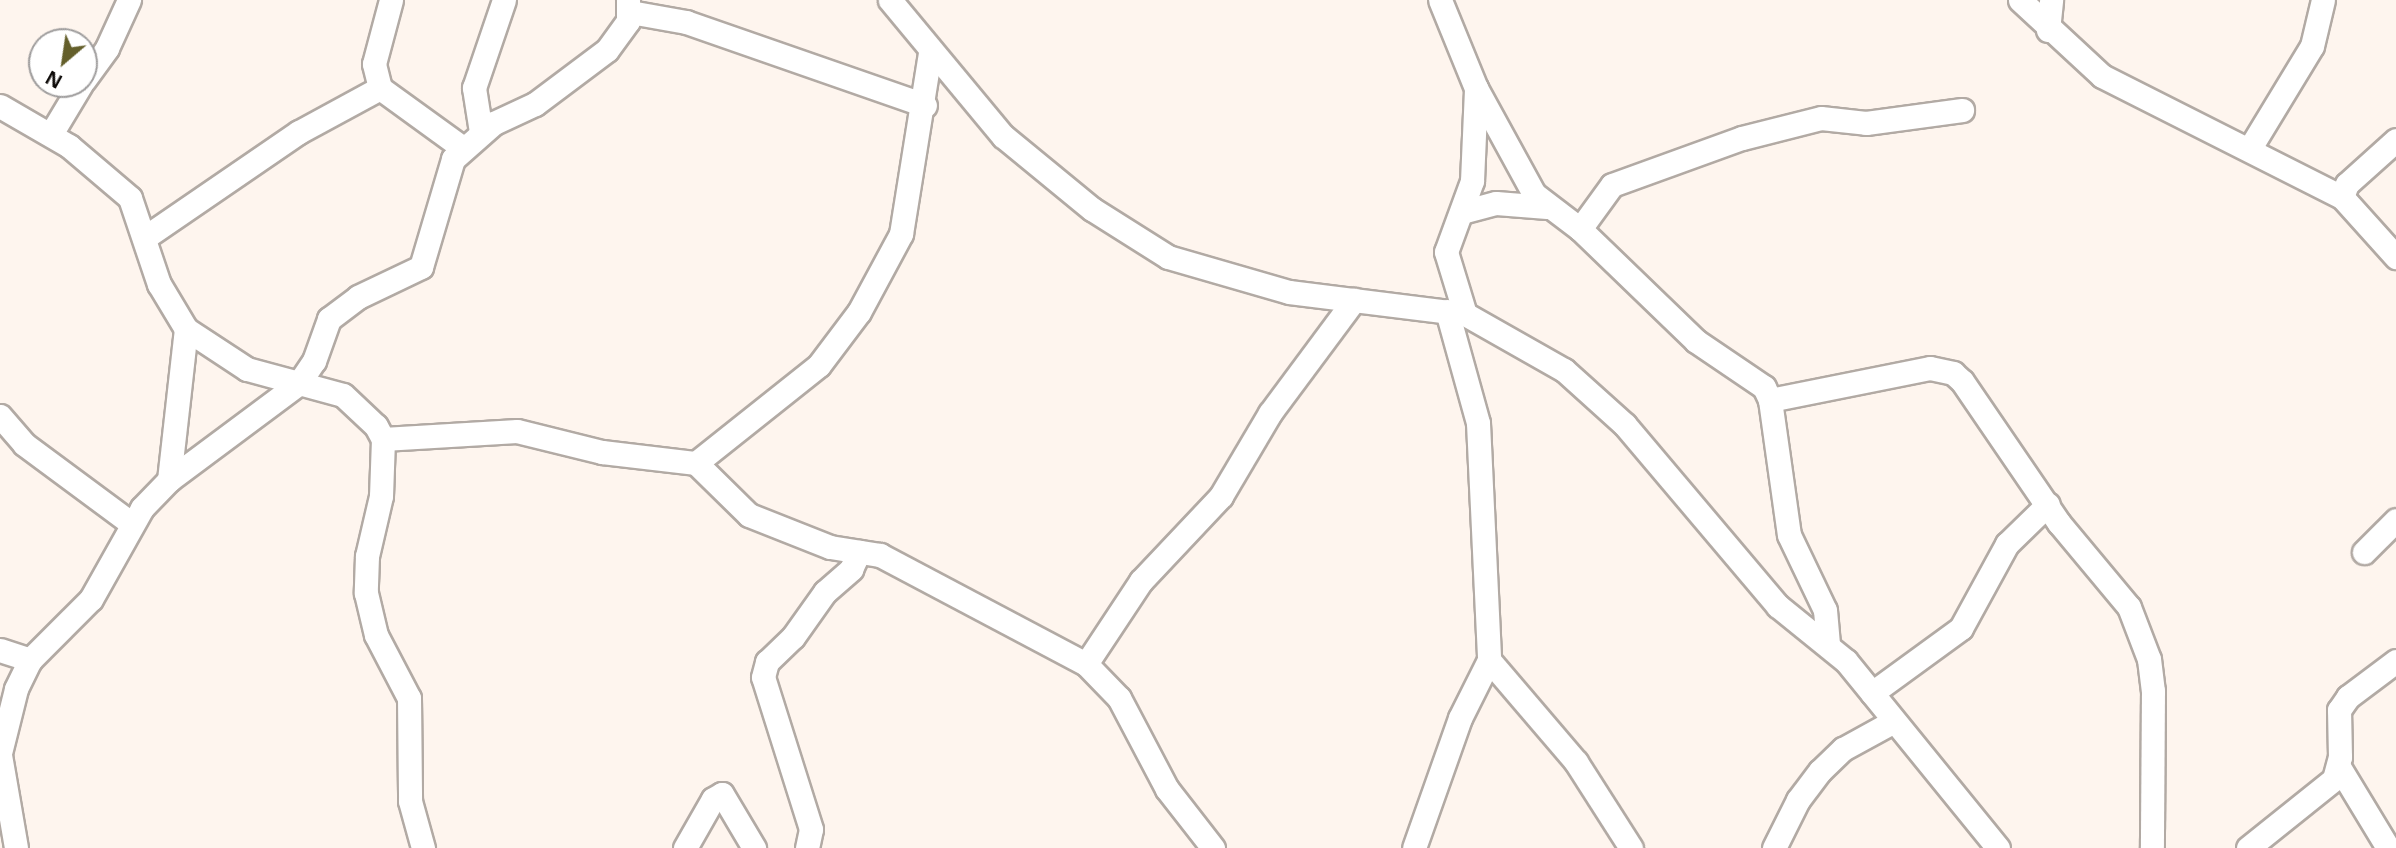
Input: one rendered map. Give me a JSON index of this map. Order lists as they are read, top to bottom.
{
  "north": "bottom left"
}
